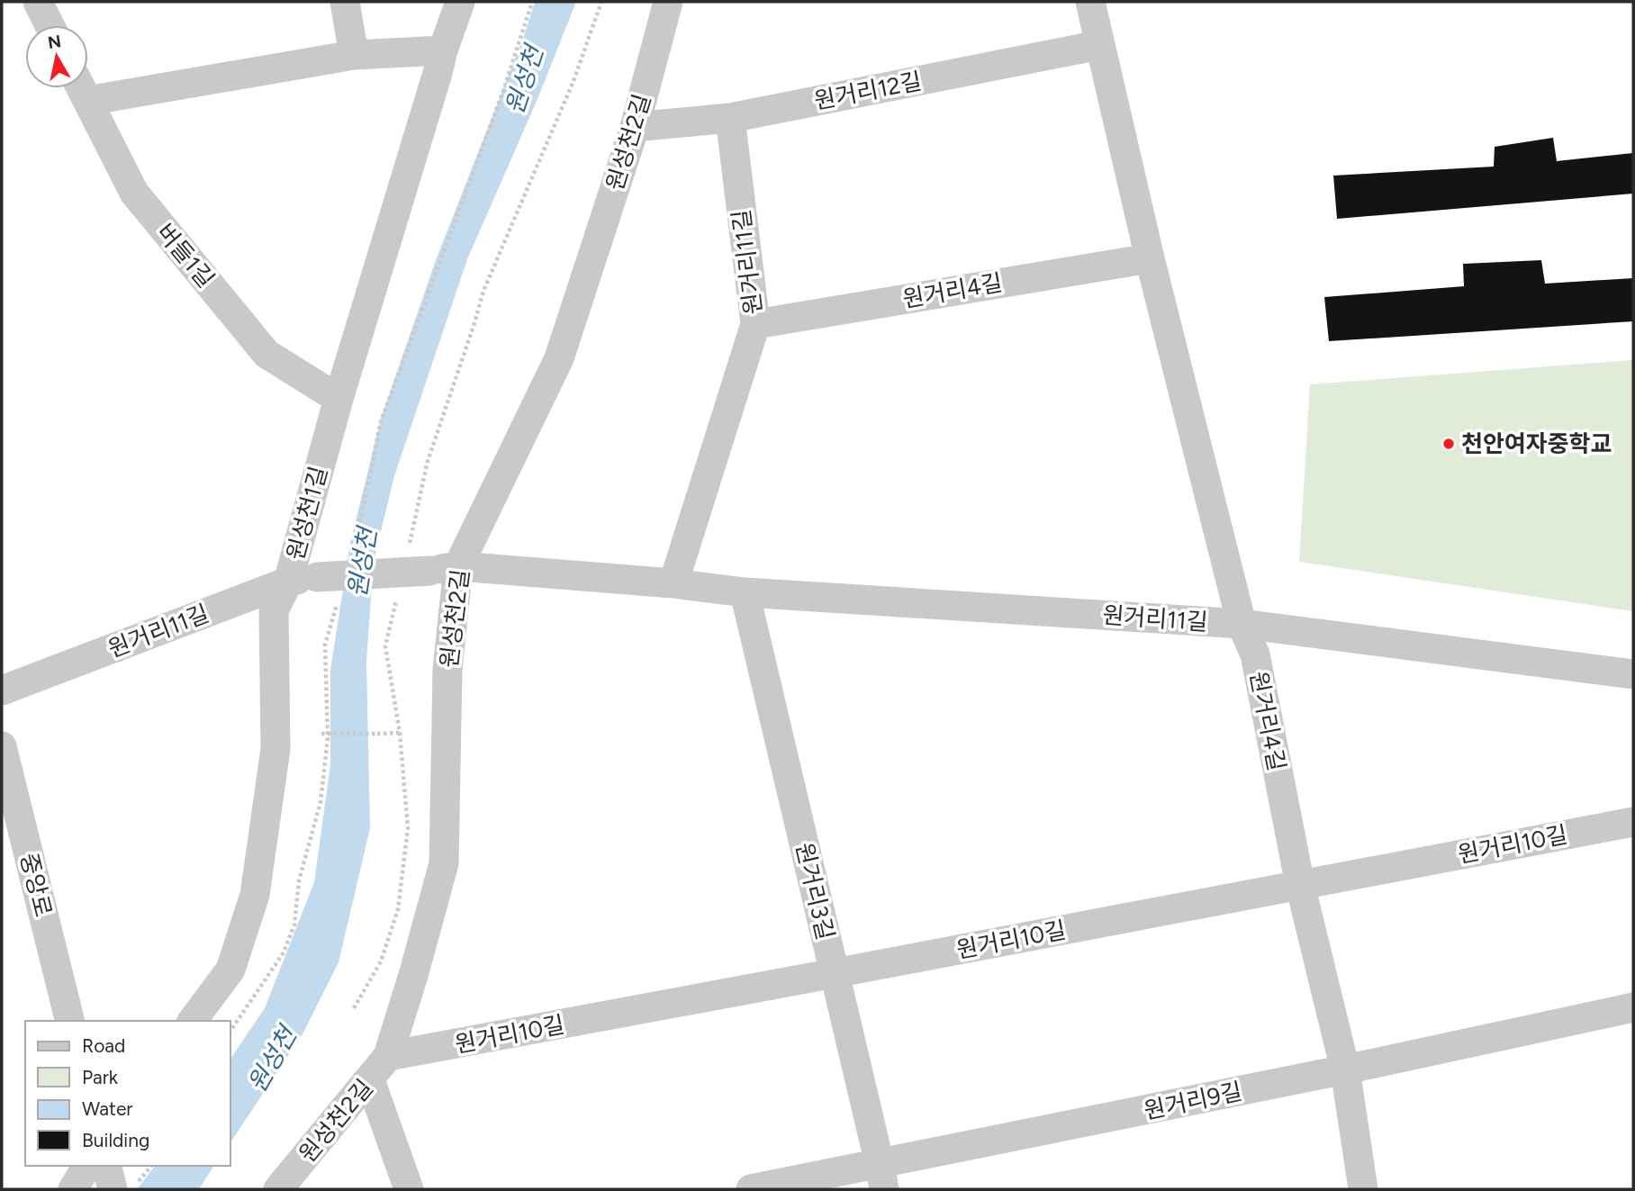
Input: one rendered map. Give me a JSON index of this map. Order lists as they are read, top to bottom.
{
  "streets": {
    "street": [
      "원거리12길",
      "원성천2길",
      "버들1길",
      "원거리11길",
      "원거리4길",
      "원성천1길",
      "원거리10길",
      "중앙로",
      "원거리3길",
      "원거리9길"
    ]
  },
  "crossings": [
    ["원거리12길", "원성천2길"],
    ["원거리12길", "원거리11길"],
    ["원거리12길", "원거리4길"],
    ["원성천2길", "원거리11길"],
    ["원성천2길", "원거리10길"],
    ["버들1길", "원성천1길"],
    ["원거리11길", "원거리4길"],
    ["원거리11길", "원성천1길"],
    ["원거리11길", "원거리3길"],
    ["원거리4길", "원거리10길"],
    ["원거리4길", "원거리9길"],
    ["원거리10길", "원거리3길"],
    ["원거리3길", "원거리9길"]
  ],
  "water": ["원성천"],
  "places": ["천안여자중학교"],
  "legend": [
    "Road",
    "Park",
    "Water",
    "Building"
  ],
  "north": "top"
}
